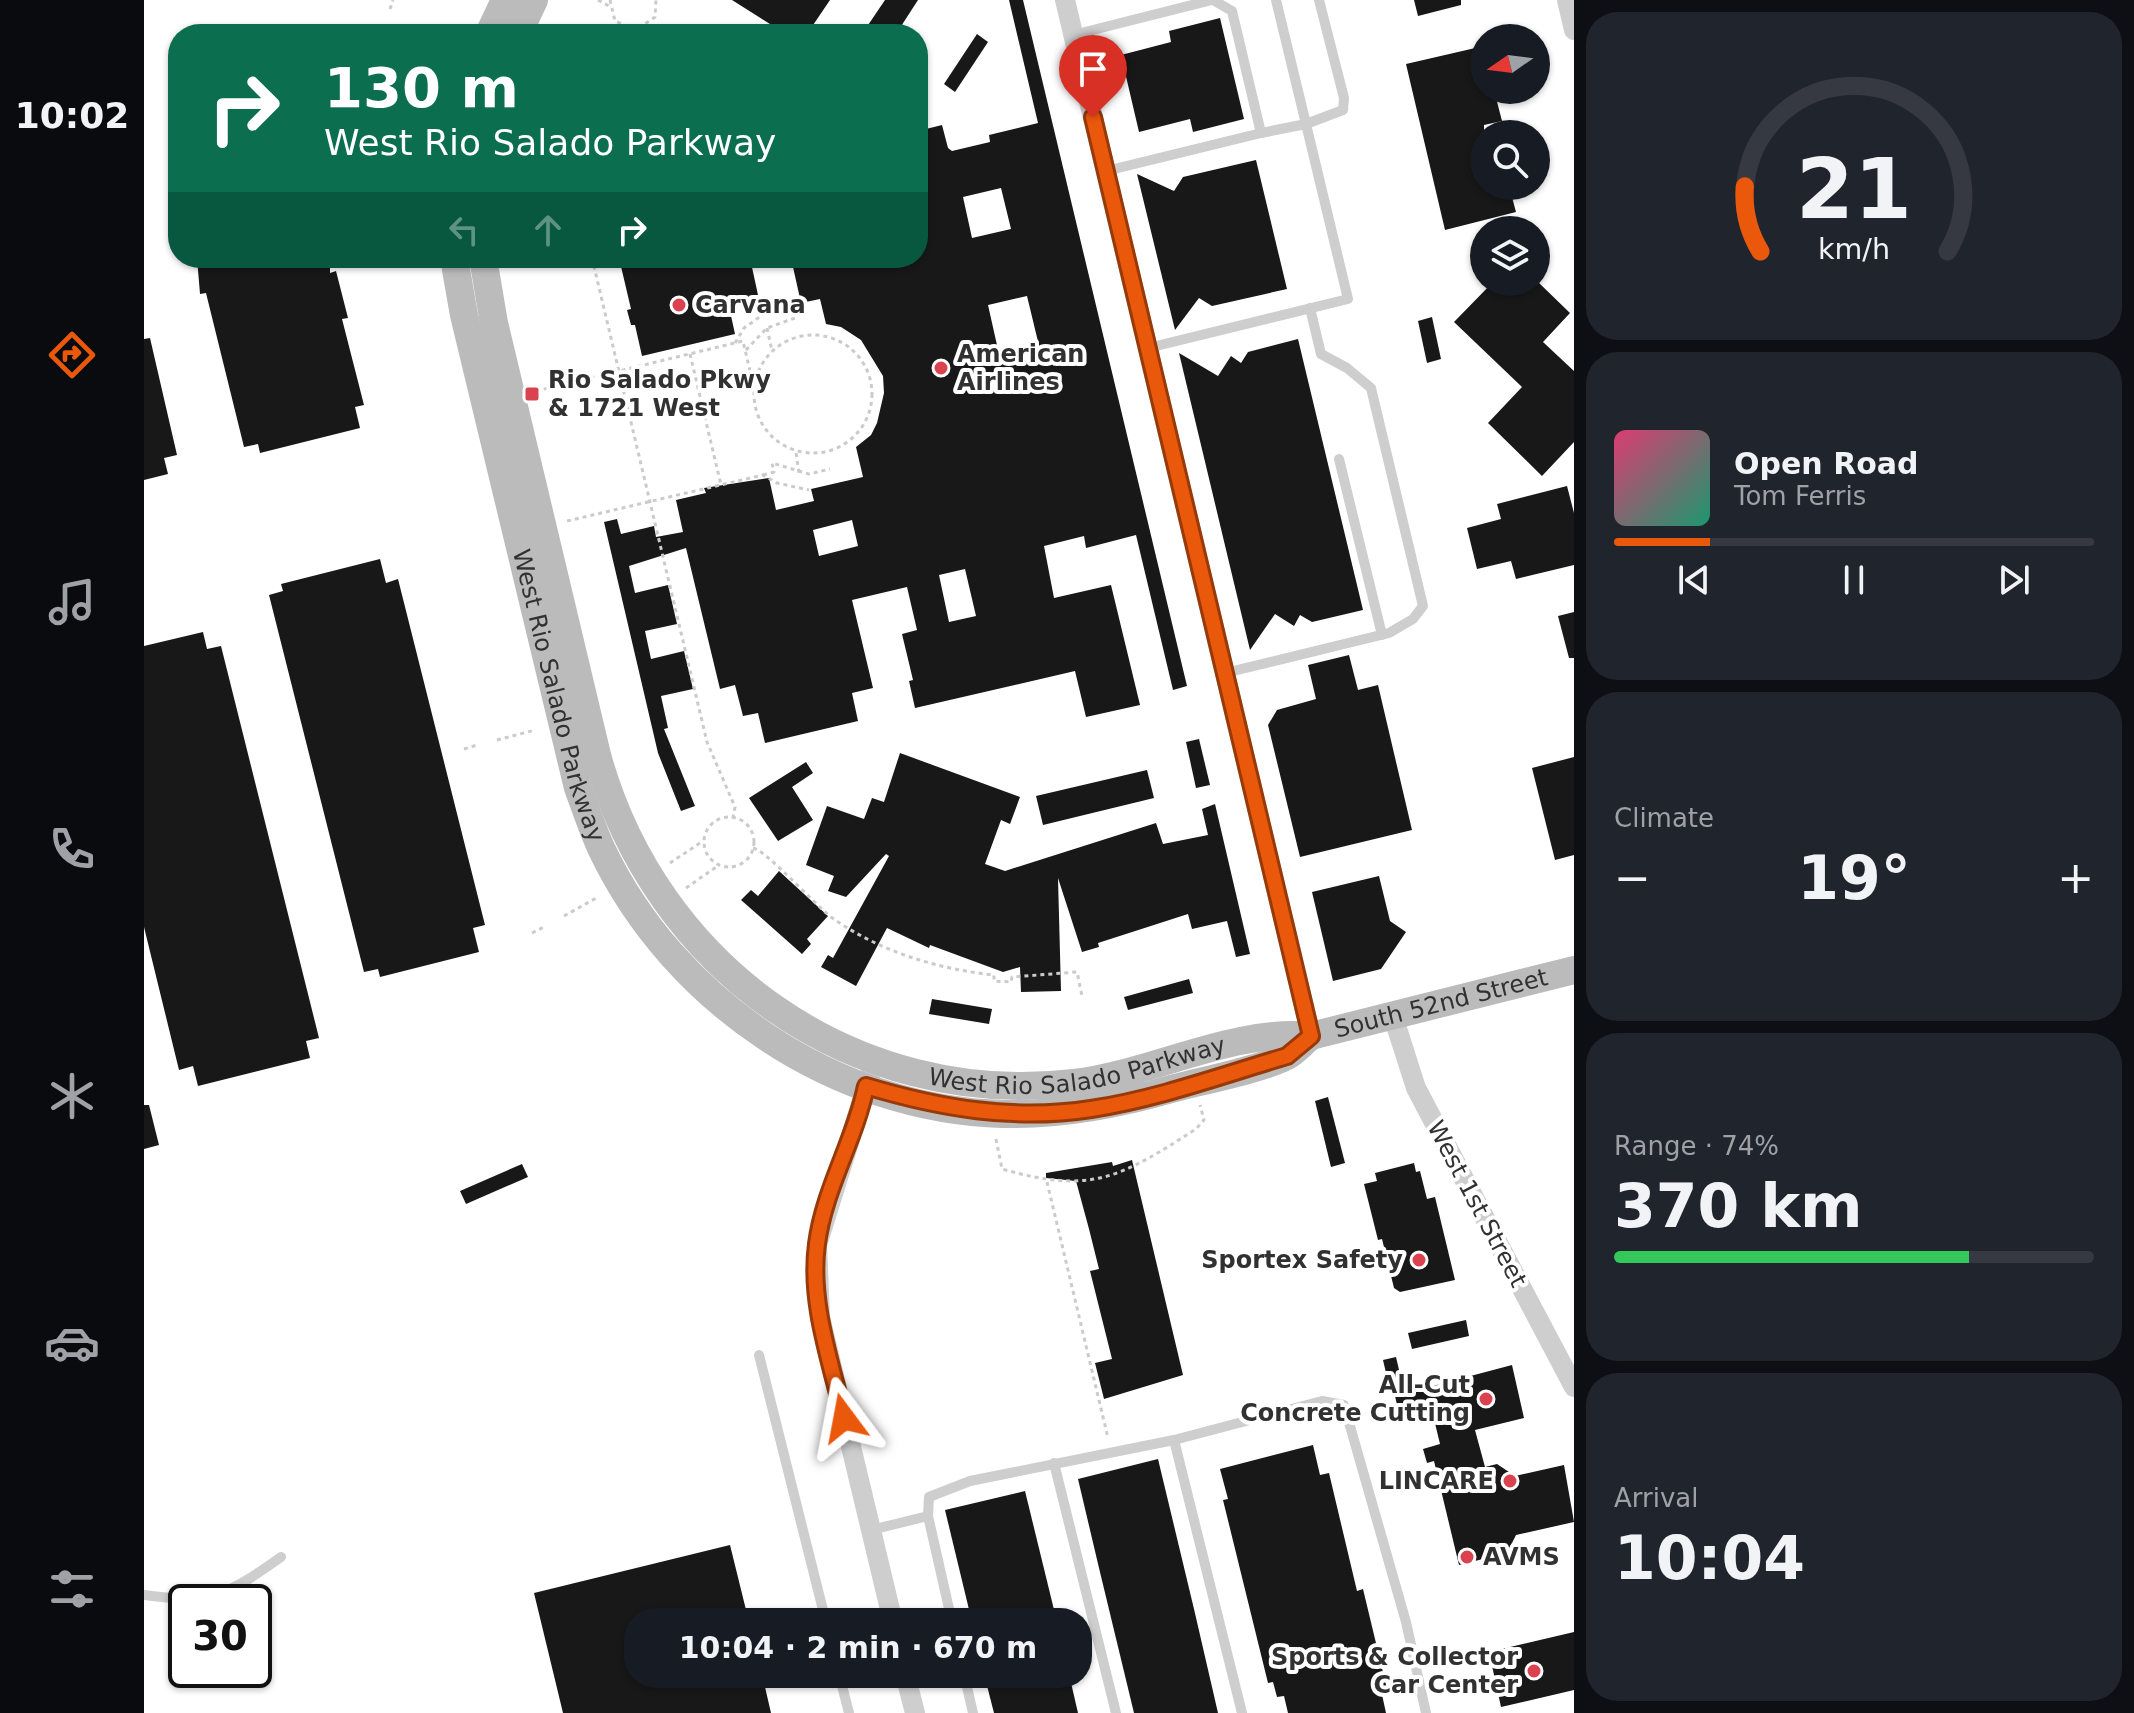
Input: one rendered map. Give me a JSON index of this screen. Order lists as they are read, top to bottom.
{
  "streets": {
    "main road": ["West Rio Salado Parkway", "South 52nd Street"],
    "street": ["West 1st Street"]
  },
  "crossings": [
    ["West Rio Salado Parkway", "South 52nd Street"],
    ["South 52nd Street", "West 1st Street"]
  ],
  "places": {
    "other": [
      "Carvana",
      "American Airlines",
      "Sportex Safety",
      "All-Cut Concrete Cutting",
      "LINCARE",
      "AVMS",
      "Sports & Collector Car Center"
    ],
    "transit": ["Rio Salado Pkwy & 1721 West"]
  },
  "north": "left",
  "page": {
    "tabs": "10:02",
    "turn": ["130 m", "West Rio Salado Parkway"],
    "song": ["Open Road", "Tom Ferris"],
    "tile": [
      "Climate",
      ["Range · 74%", "370 km"],
      ["Arrival", "10:04"]
    ],
    "heat": ["−", "19°", "+"],
    "limit": "30",
    "trip": "10:04 · 2 min · 670 m",
    "gauge": ["21", "km/h"]
  }
}
